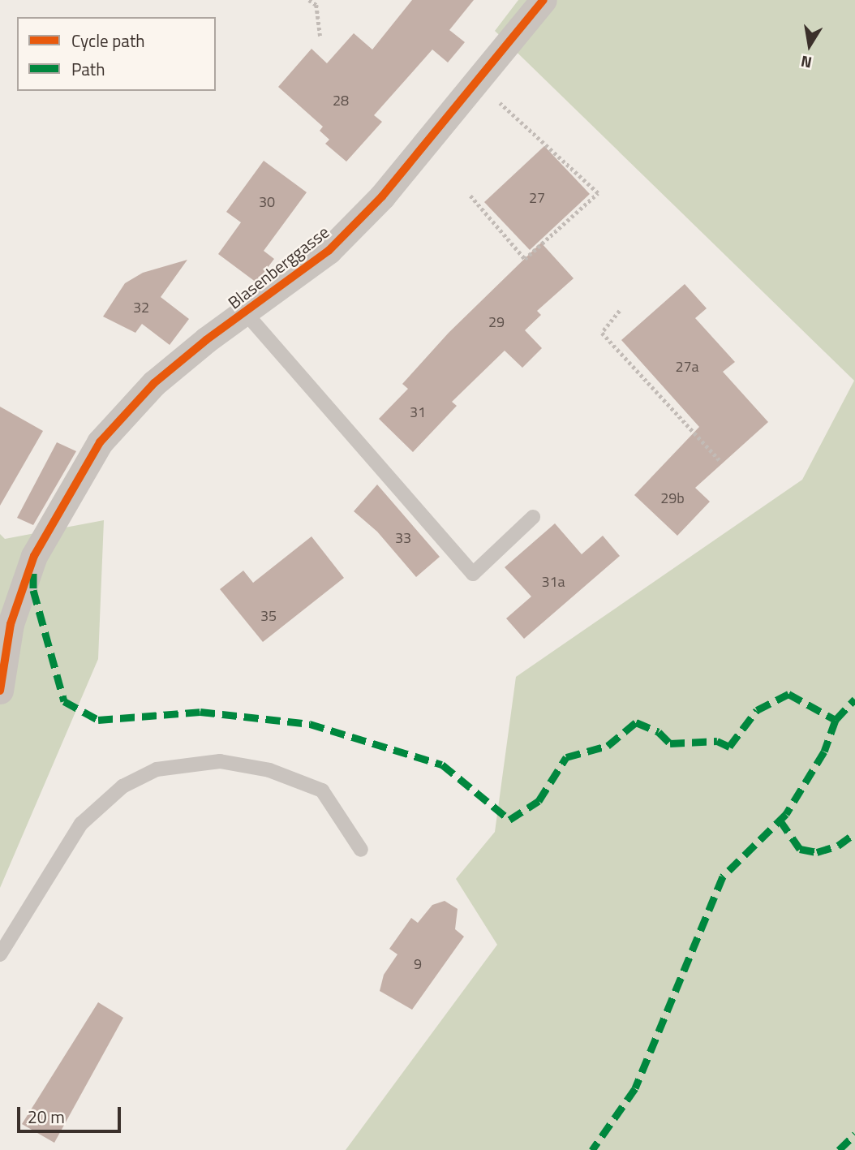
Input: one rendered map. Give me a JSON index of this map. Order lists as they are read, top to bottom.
{
  "streets": {
    "street": ["Blasenberggasse"]
  },
  "house_numbers": [
    "28",
    "27",
    "30",
    "32",
    "29",
    "27a",
    "31",
    "29b",
    "33",
    "31a",
    "35",
    "9"
  ],
  "legend": ["Cycle path", "Path"],
  "scale_bar": "20 m",
  "north": "bottom"
}
